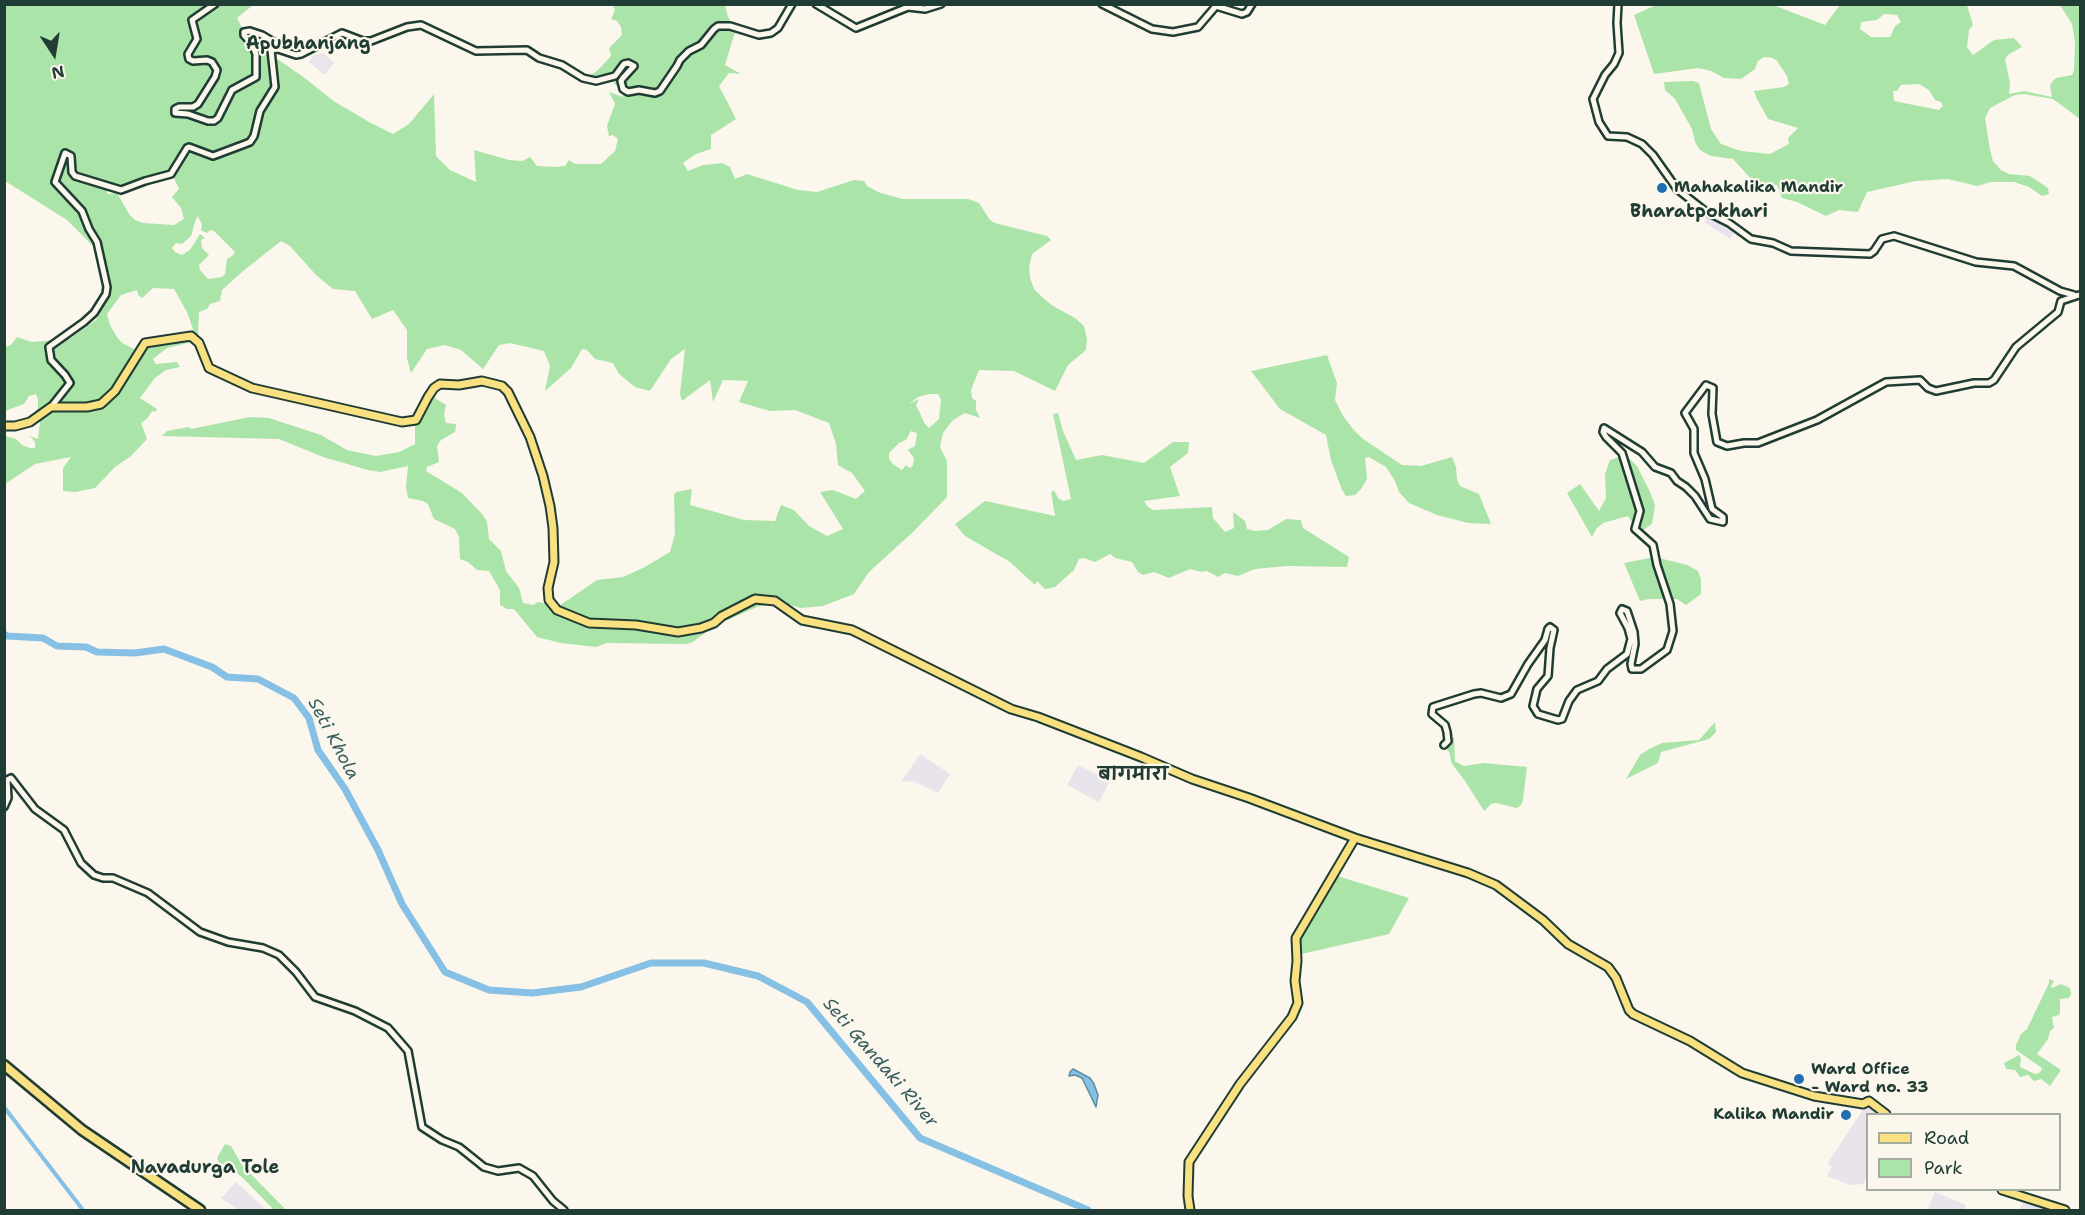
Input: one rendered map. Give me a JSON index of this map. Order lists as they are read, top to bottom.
{
  "districts": [
    "Apubhanjang",
    "Bharatpokhari",
    "बागमारा",
    "Navadurga Tole"
  ],
  "water": ["Seti Khola", "Seti Gandaki River"],
  "places": ["Mahakalika Mandir", "Ward Office - Ward no. 33", "Kalika Mandir"],
  "legend": ["Road", "Park"],
  "north": "bottom"
}
